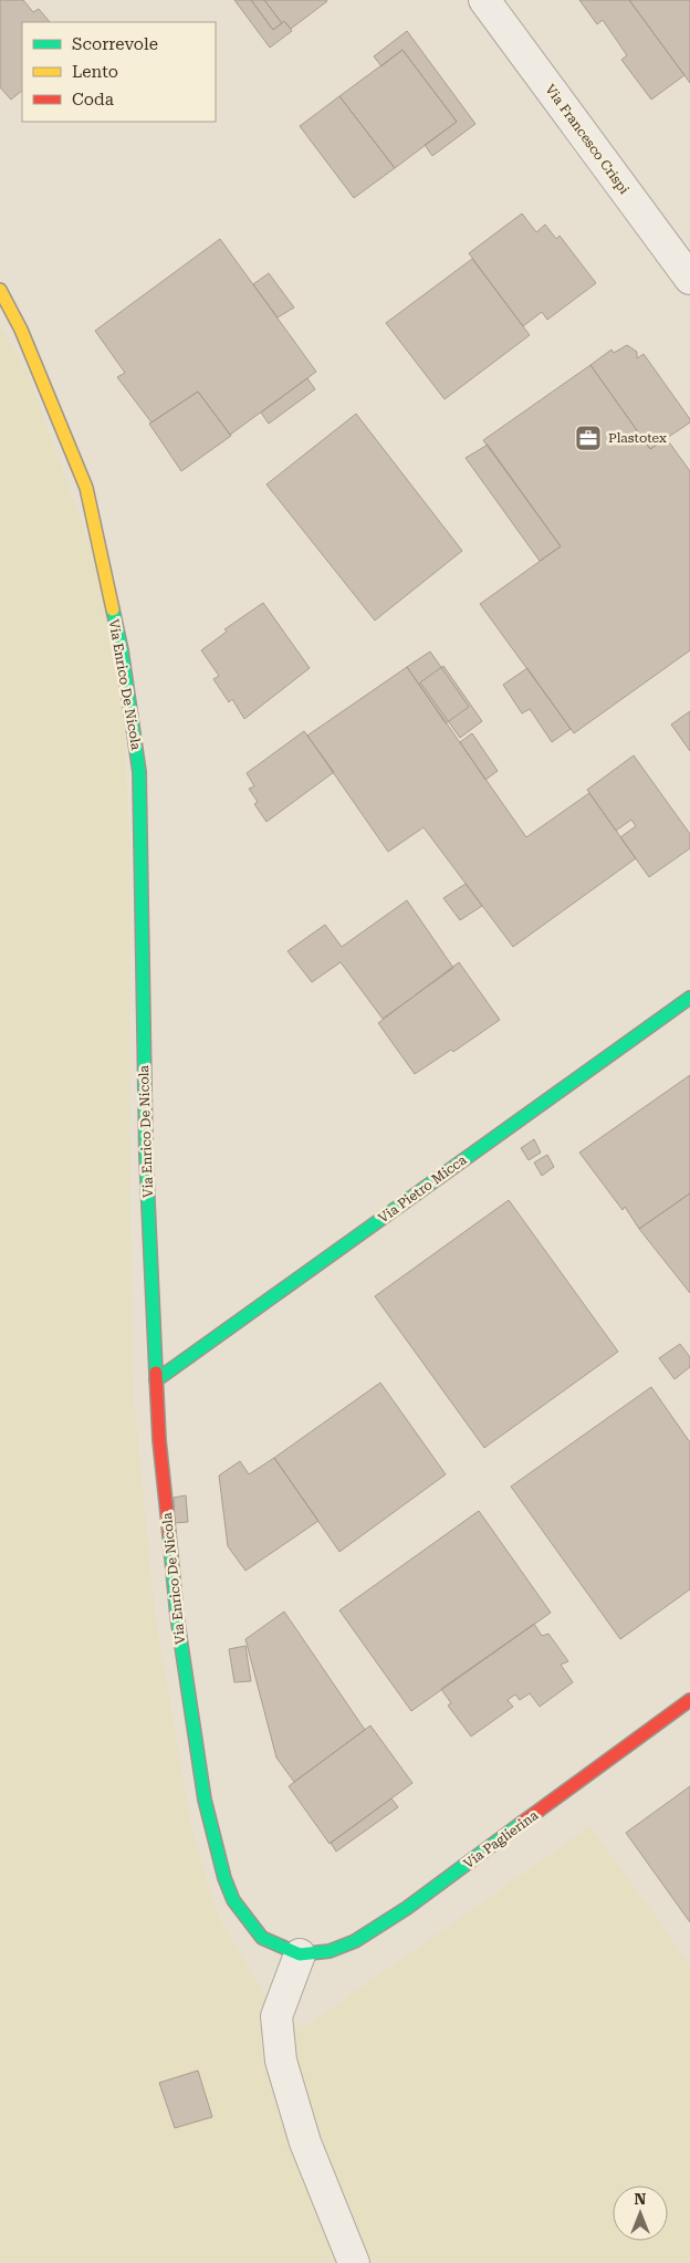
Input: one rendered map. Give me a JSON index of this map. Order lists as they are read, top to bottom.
{
  "streets": {
    "street": [
      "Via Francesco Crispi",
      "Via Enrico De Nicola",
      "Via Pietro Micca",
      "Via Paglierina"
    ]
  },
  "crossings": [
    ["Via Enrico De Nicola", "Via Pietro Micca"],
    ["Via Enrico De Nicola", "Via Paglierina"]
  ],
  "places": {
    "office": ["Plastotex"]
  },
  "legend": ["Scorrevole", "Lento", "Coda"],
  "north": "top"
}
